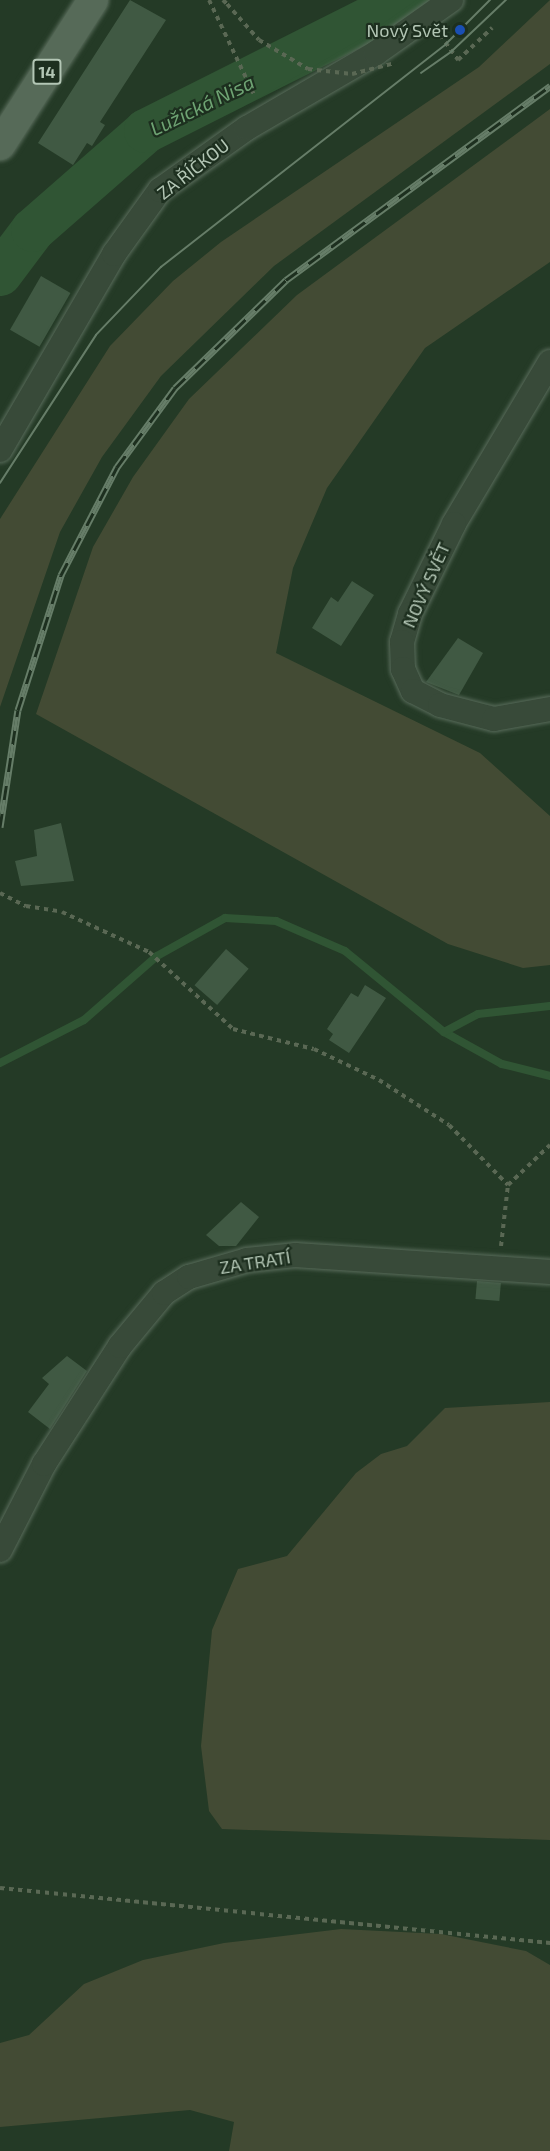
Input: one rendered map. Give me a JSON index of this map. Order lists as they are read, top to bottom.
{
  "streets": {
    "main road": ["14"],
    "lane": ["ZA ŘÍČKOU", "NOVÝ SVĚT", "ZA TRATÍ"]
  },
  "water": ["Lužická Nisa"],
  "places": ["Nový Svět"]
}
